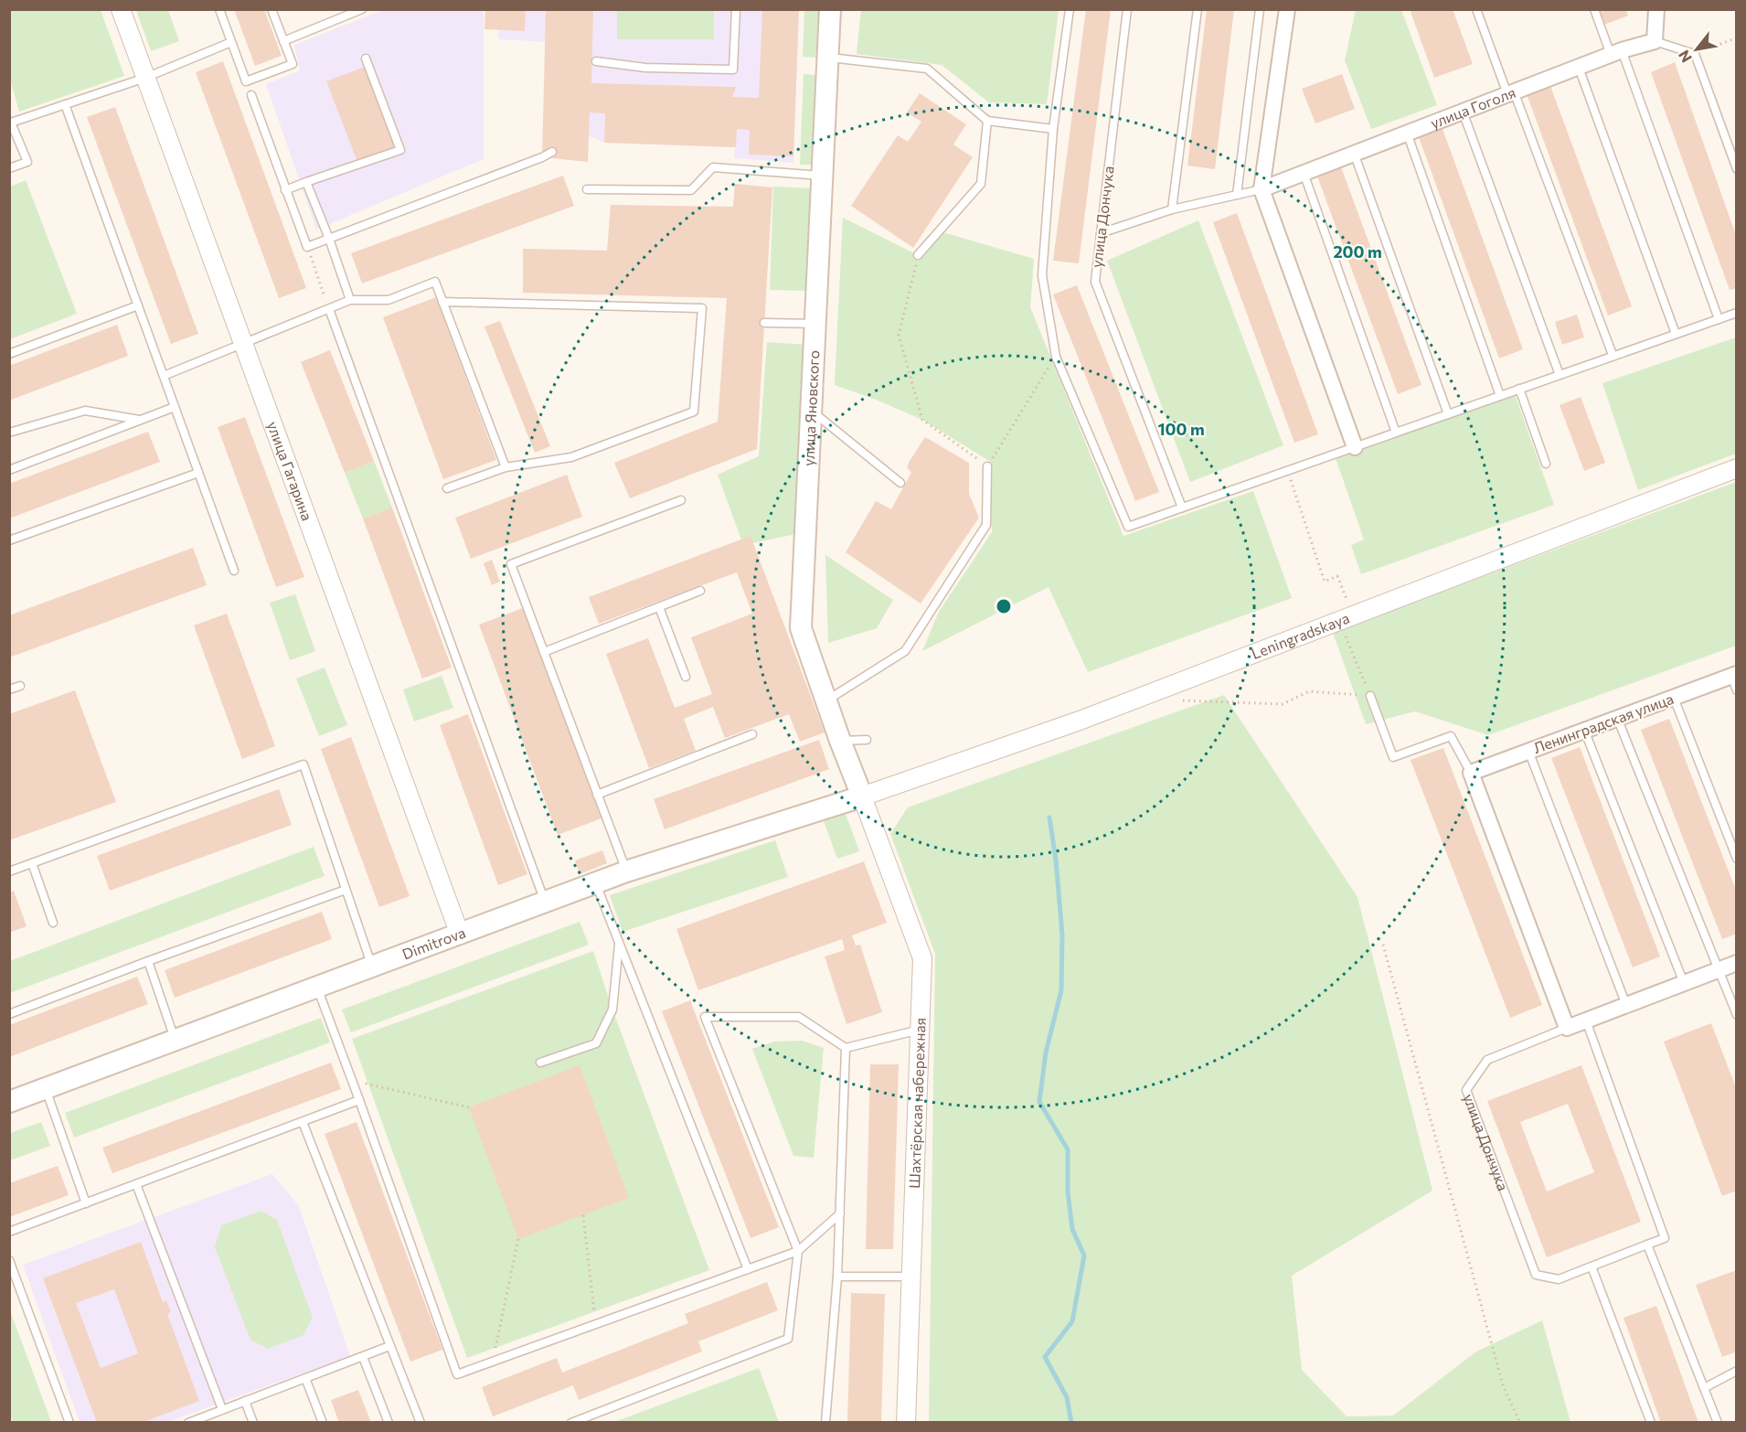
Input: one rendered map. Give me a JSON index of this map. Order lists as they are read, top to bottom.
{
  "streets": {
    "main road": ["улица Яновского", "Dimitrova"],
    "street": [
      "улица Гоголя",
      "улица Гагарина",
      "Leningradskaya",
      "Ленинградская улица",
      "Шахтёрская набережная"
    ],
    "lane": ["улица Дончука"]
  },
  "crossings": [
    ["улица Яновского", "Leningradskaya"],
    ["улица Яновского", "Dimitrova"],
    ["улица Яновского", "Шахтёрская набережная"],
    ["улица Гагарина", "Dimitrova"],
    ["Leningradskaya", "Dimitrova"],
    ["Leningradskaya", "Шахтёрская набережная"],
    ["Dimitrova", "Шахтёрская набережная"]
  ],
  "north": "bottom left",
  "rings": ["200 m", "100 m"]
}
